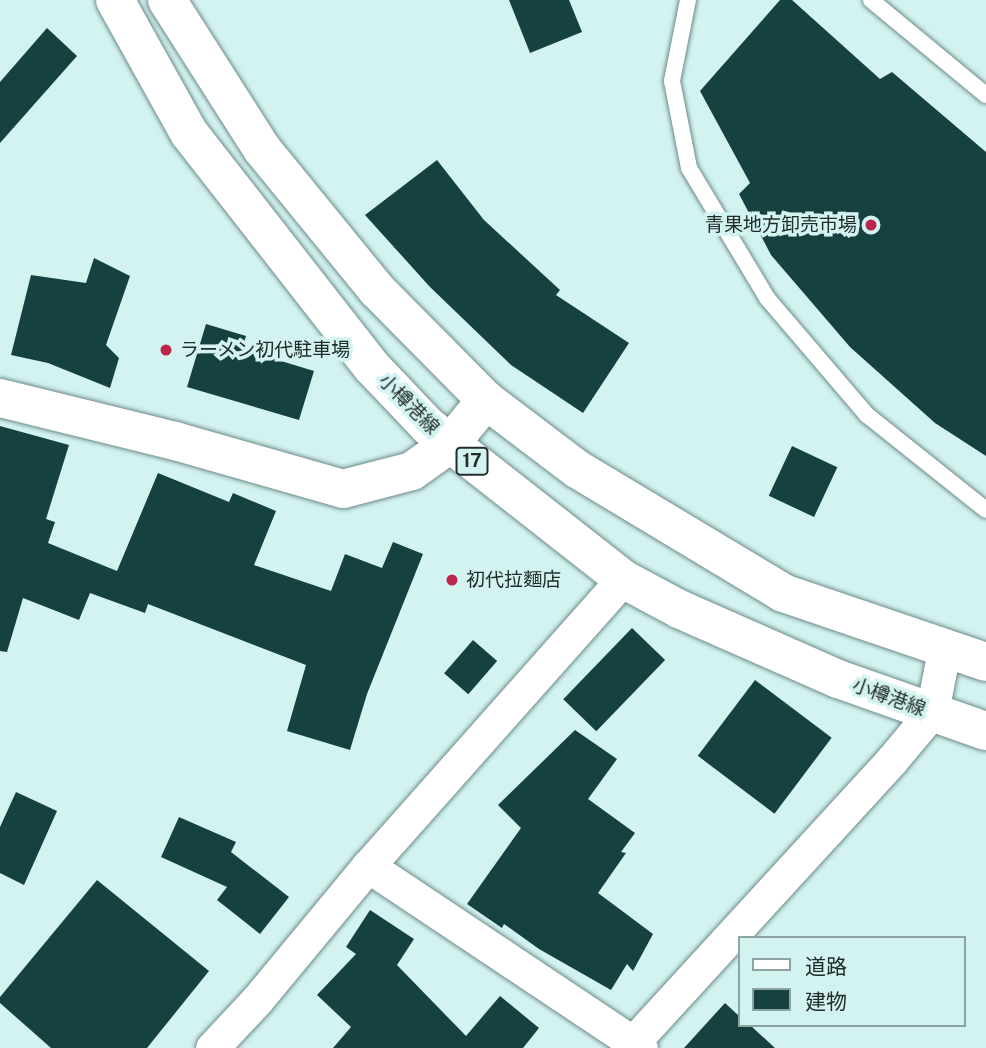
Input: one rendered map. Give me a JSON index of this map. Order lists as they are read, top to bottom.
{
  "streets": {
    "main road": ["小樽港線", "17"]
  },
  "places": ["青果地方卸売市場", "ラーメン初代駐車場", "初代拉麵店"],
  "legend": ["道路", "建物"]
}
